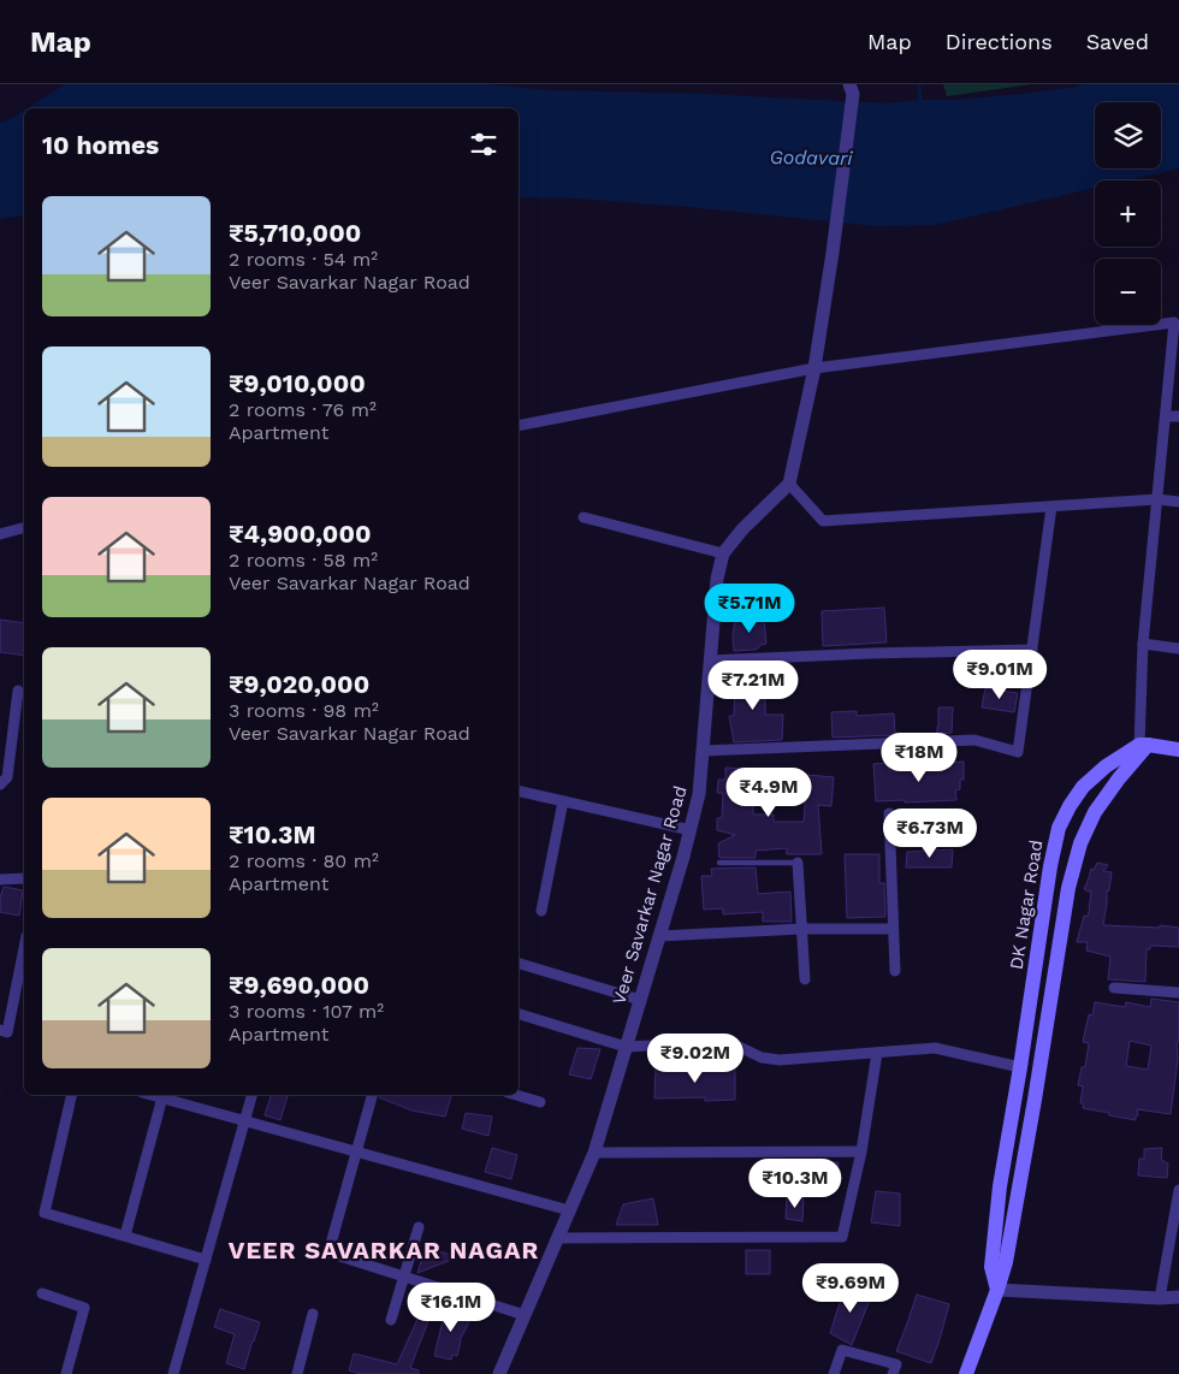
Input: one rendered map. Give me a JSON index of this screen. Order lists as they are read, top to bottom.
{
  "streets": {
    "main road": ["DK Nagar Road"],
    "street": ["Veer Savarkar Nagar Road"]
  },
  "districts": ["VEER SAVARKAR NAGAR"],
  "water": ["Godavari"],
  "page": {
    "header": "Map",
    "nav": ["Map", "Directions", "Saved"],
    "map_buttons": ["+", "−"],
    "heading": "10 homes",
    "list": [
      {
        "name": "₹5,710,000",
        "note": "2 rooms · 54 m² · Veer Savarkar Nagar Road"
      },
      {
        "name": "₹9,010,000",
        "note": "2 rooms · 76 m² · Apartment"
      },
      {
        "name": "₹4,900,000",
        "note": "2 rooms · 58 m² · Veer Savarkar Nagar Road"
      },
      {
        "name": "₹9,020,000",
        "note": "3 rooms · 98 m² · Veer Savarkar Nagar Road"
      },
      {
        "name": "₹10.3M",
        "note": "2 rooms · 80 m² · Apartment"
      },
      {
        "name": "₹9,690,000",
        "note": "3 rooms · 107 m² · Apartment"
      }
    ],
    "price": [
      "₹5.71M",
      "₹9.01M",
      "₹7.21M",
      "₹18M",
      "₹4.9M",
      "₹6.73M",
      "₹9.02M",
      "₹10.3M",
      "₹9.69M",
      "₹16.1M"
    ]
  }
}
